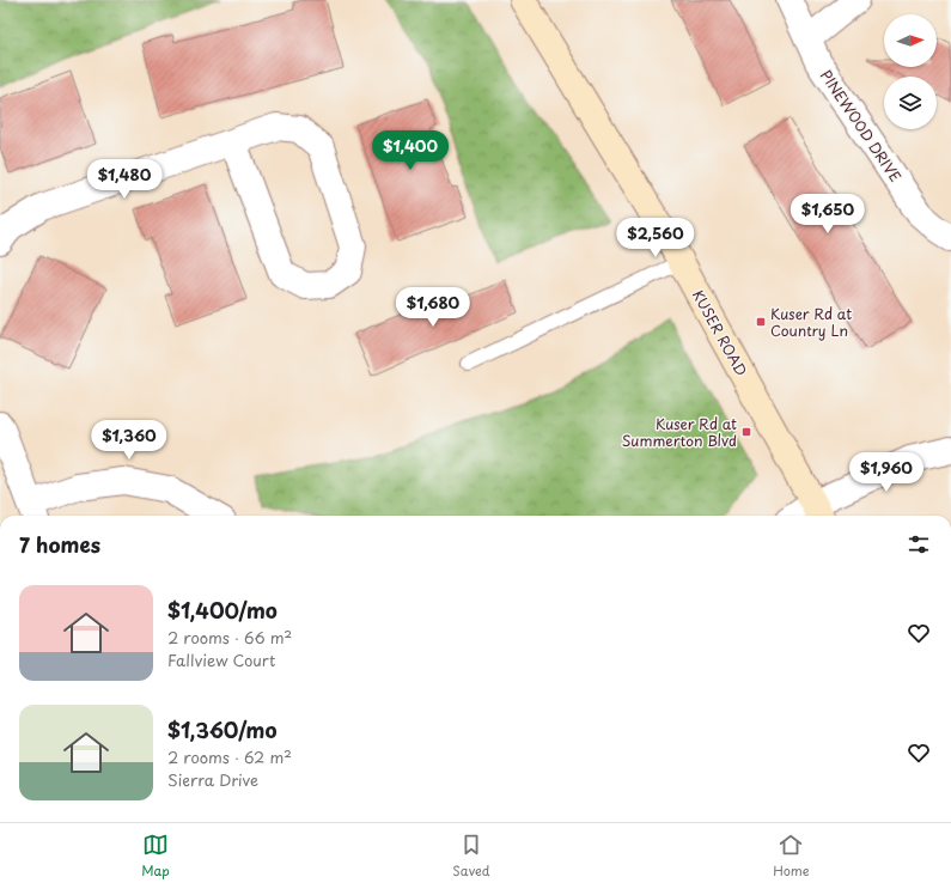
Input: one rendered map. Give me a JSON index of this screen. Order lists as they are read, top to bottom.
{
  "streets": {
    "street": ["PINEWOOD DRIVE", "KUSER ROAD"]
  },
  "places": {
    "transit": ["Kuser Rd at Country Ln", "Kuser Rd at Summerton Blvd"]
  },
  "north": "right",
  "page": {
    "price": [
      "$1,400",
      "$1,480",
      "$1,650",
      "$2,560",
      "$1,680",
      "$1,360",
      "$1,960"
    ],
    "heading": "7 homes",
    "list": [
      {
        "name": "$1,400/mo",
        "note": "2 rooms · 66 m² · Fallview Court"
      },
      {
        "name": "$1,360/mo",
        "note": "2 rooms · 62 m² · Sierra Drive"
      }
    ],
    "tabs": ["Map", "Saved", "Home"]
  }
}
